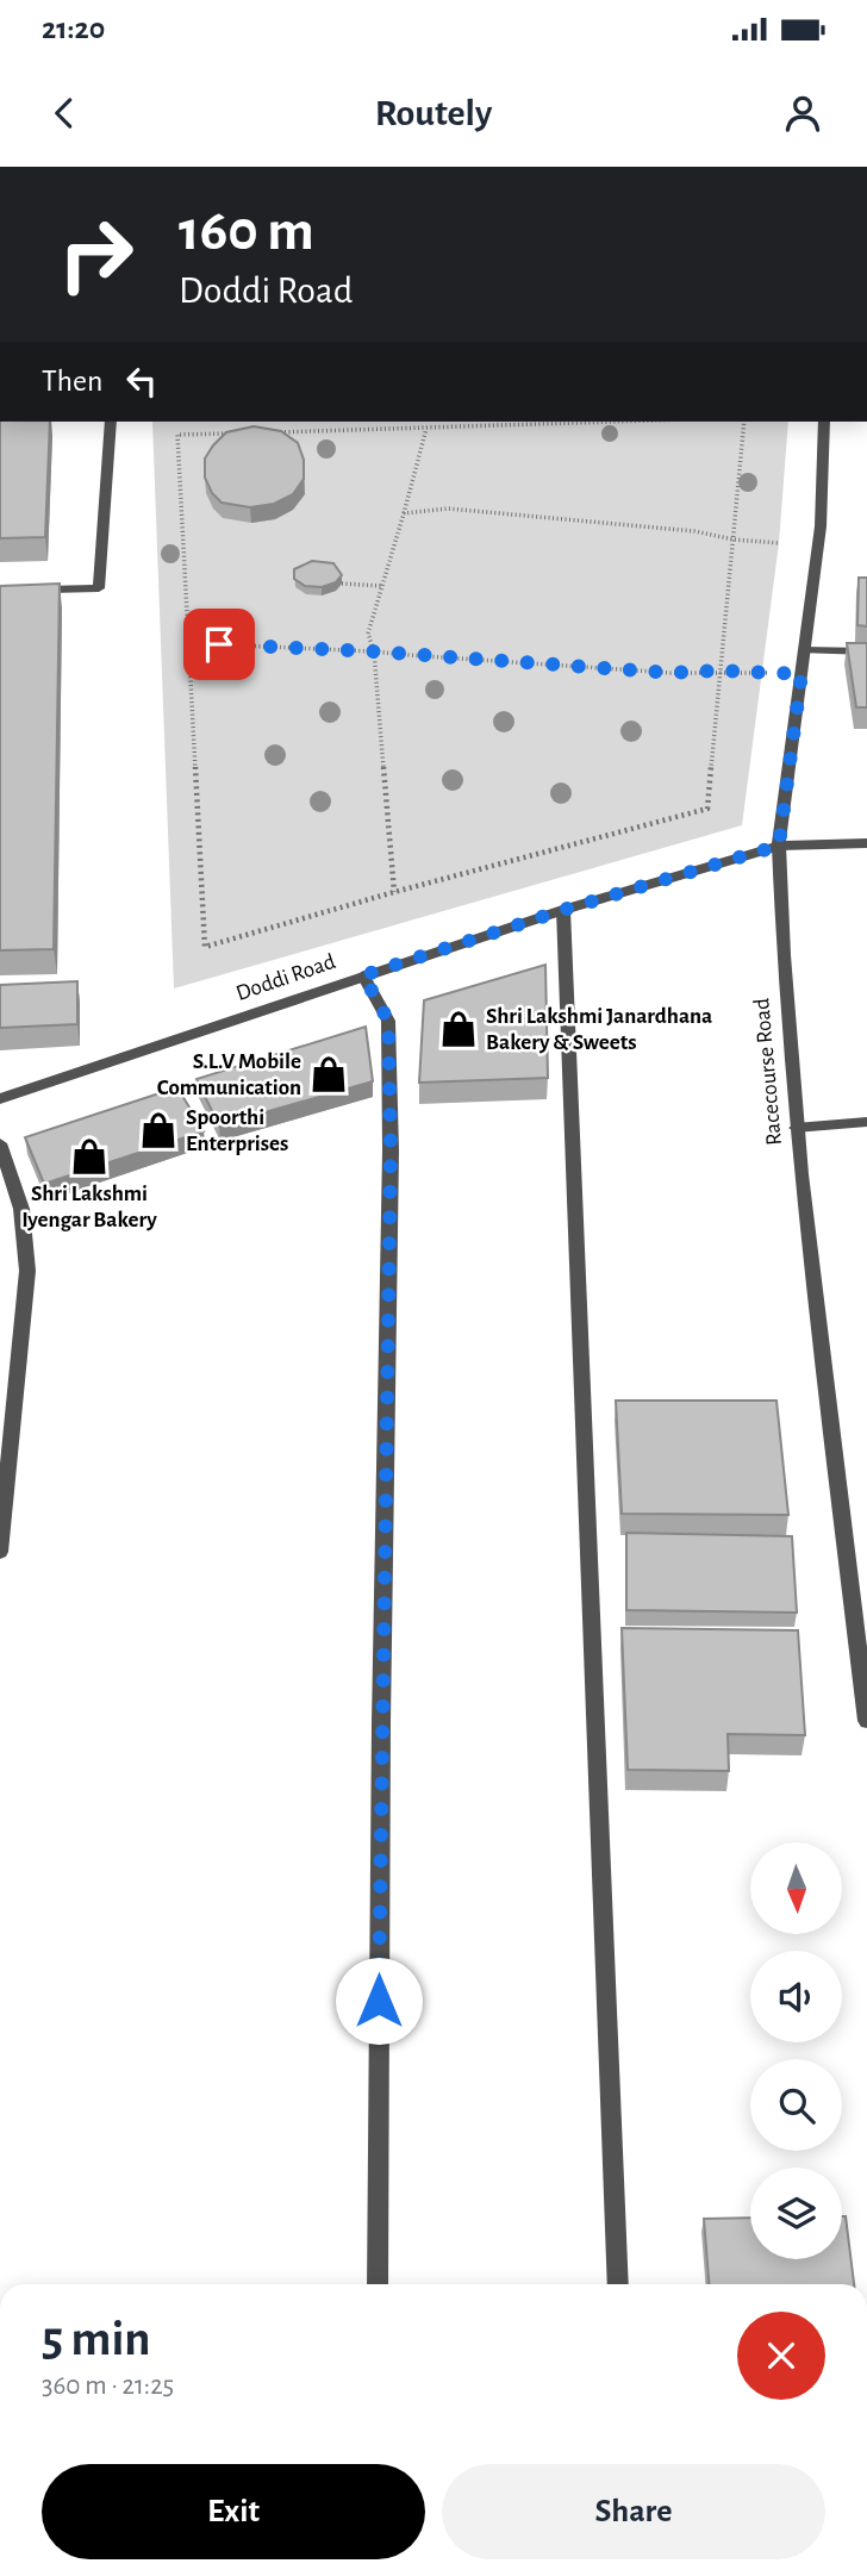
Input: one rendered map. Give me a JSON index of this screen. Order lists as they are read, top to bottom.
{
  "streets": {
    "street": ["Doddi Road", "Racecourse Road"]
  },
  "crossings": [
    ["Doddi Road", "Racecourse Road"]
  ],
  "places": {
    "shop": [
      "Shri Lakshmi Janardhana Bakery & Sweets",
      "S.L.V Mobile Communication",
      "Spoorthi Enterprises",
      "Shri Lakshmi Iyengar Bakery"
    ]
  },
  "north": "bottom",
  "page": {
    "status": "21:20",
    "header": "Routely",
    "turn": ["160 m", "Doddi Road"],
    "then": "Then",
    "heading": ["5 min", "360 m · 21:25"],
    "buttons": ["Exit", "Share"]
  }
}
